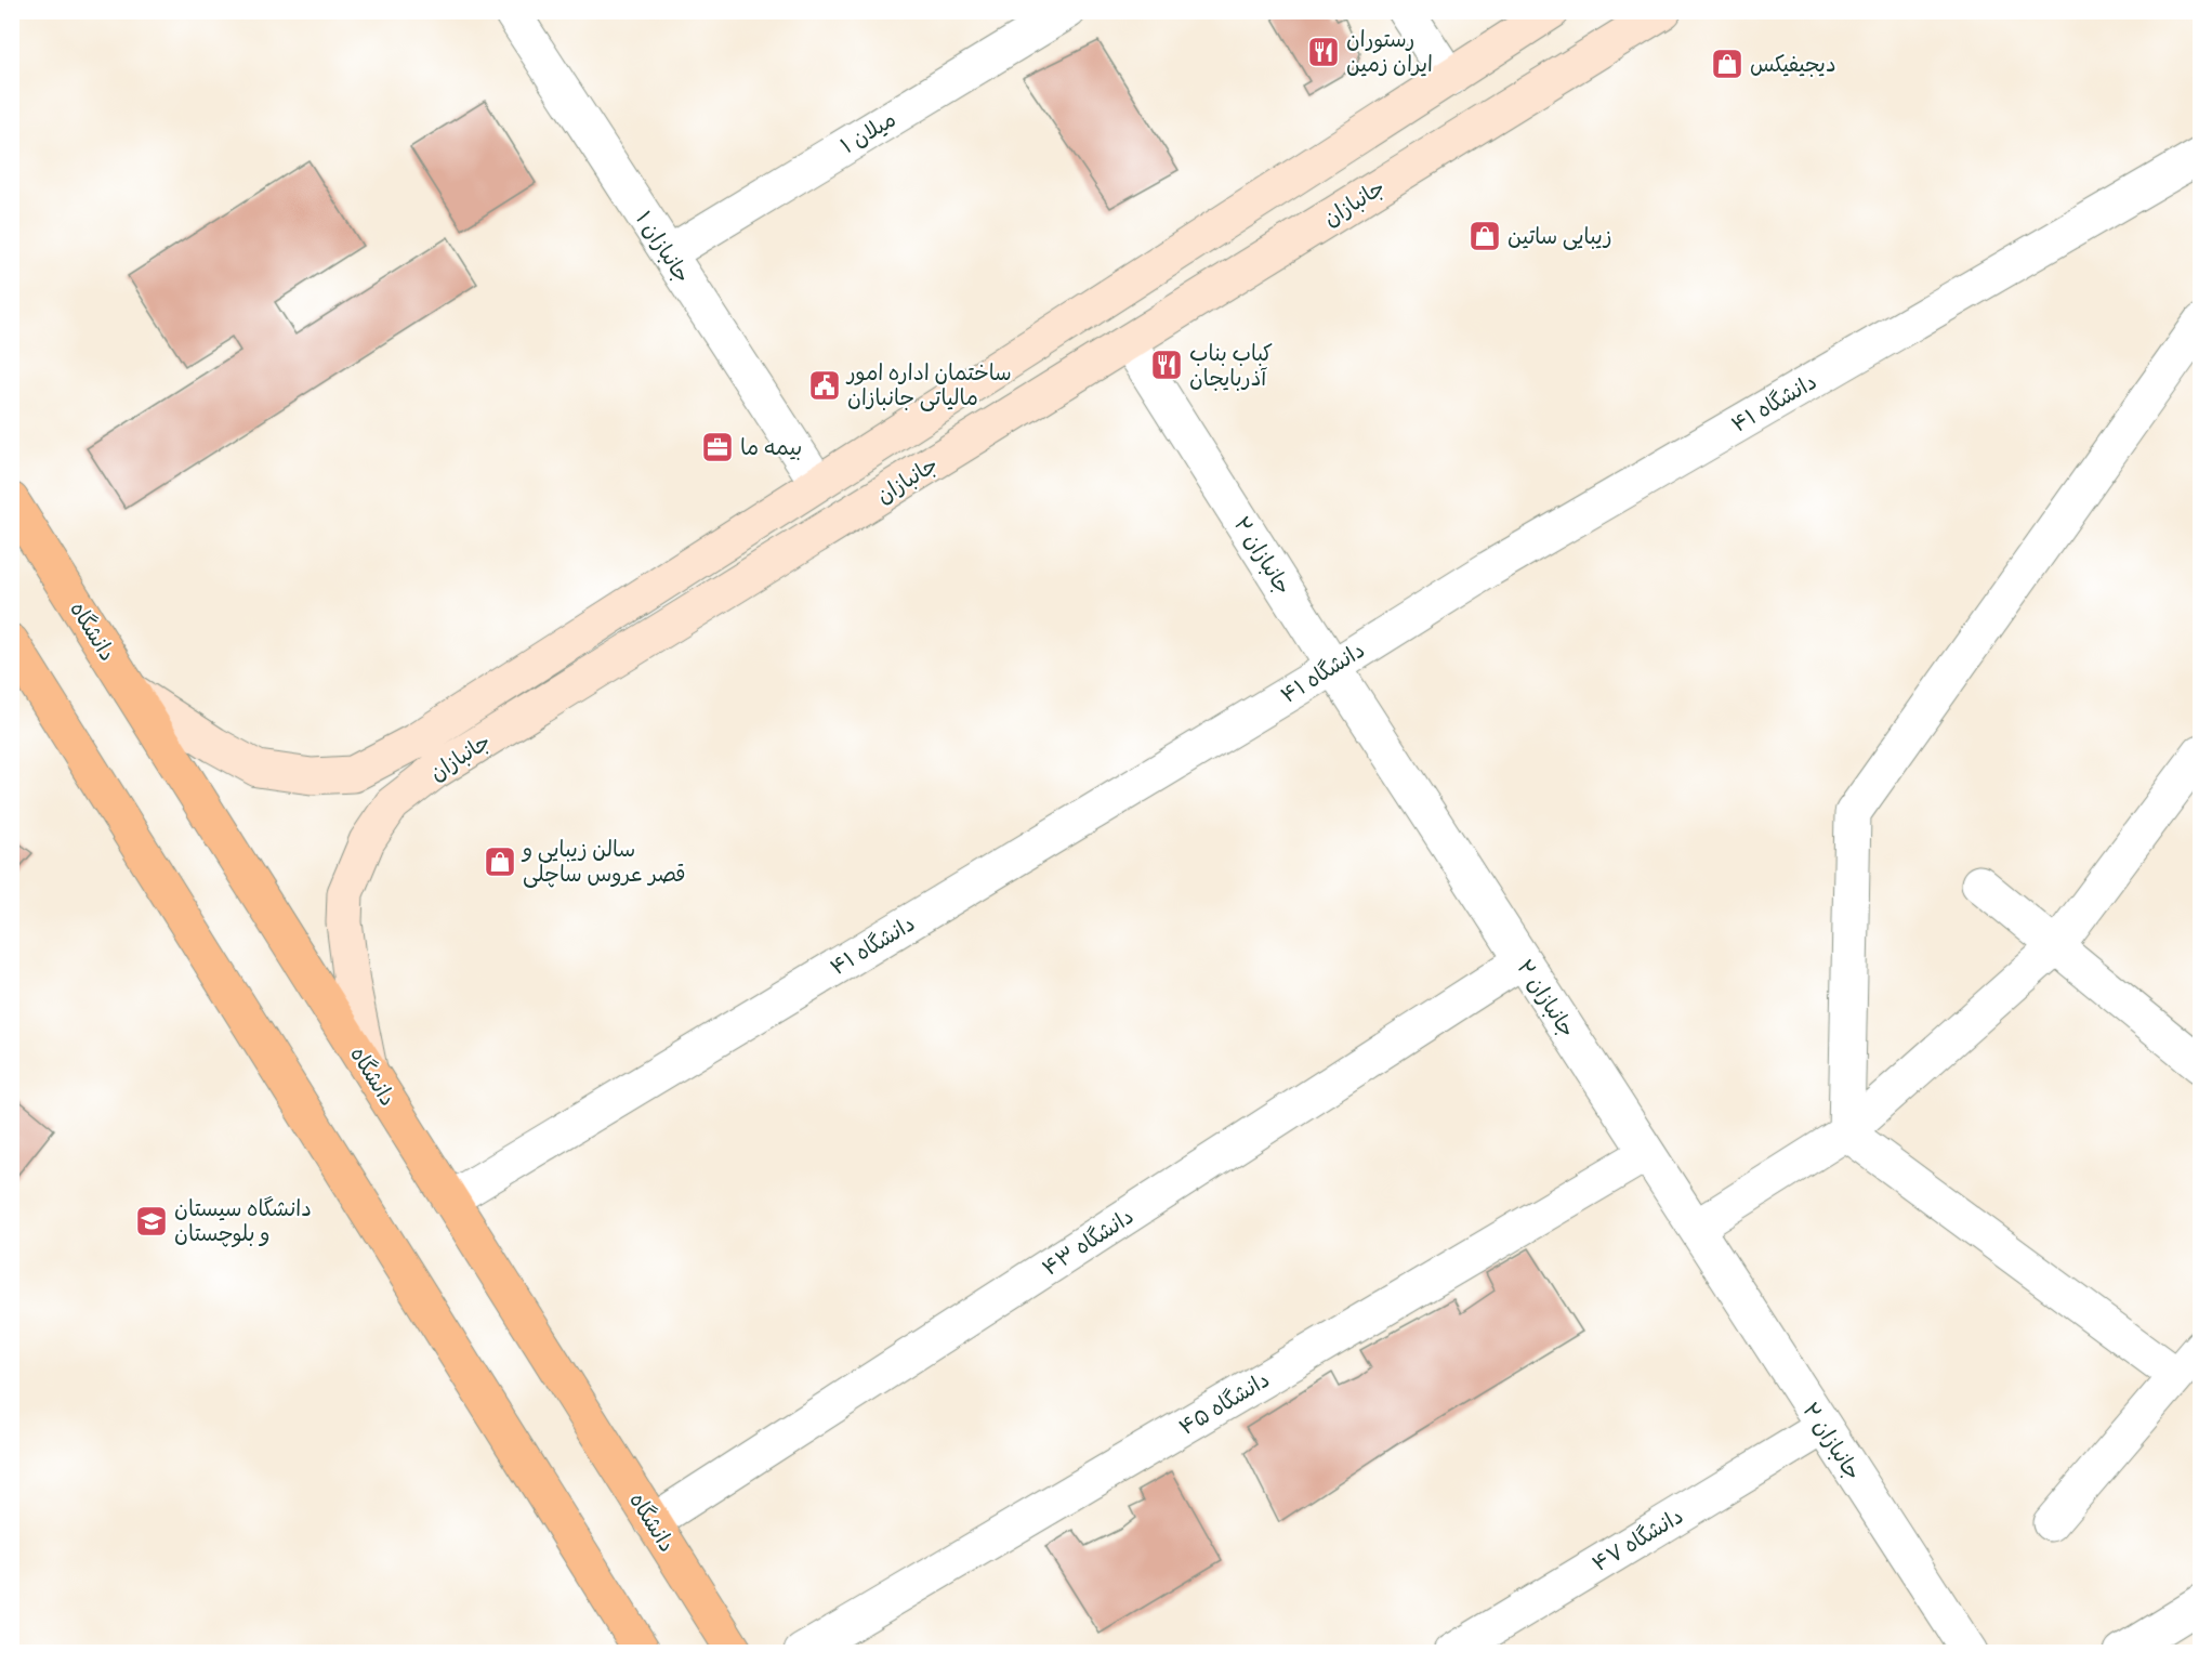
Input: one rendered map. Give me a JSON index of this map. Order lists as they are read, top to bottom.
{
  "streets": {
    "main road": ["جانبازان", "دانشگاه"],
    "street": [
      "میلان ۱",
      "جانبازان ۱",
      "دانشگاه ۴۱",
      "جانبازان ۲",
      "دانشگاه ۴۳",
      "دانشگاه ۴۵",
      "دانشگاه ۴۷"
    ]
  },
  "crossings": [
    ["میلان ۱", "جانبازان ۱"],
    ["جانبازان", "جانبازان ۱"],
    ["جانبازان", "جانبازان ۲"],
    ["جانبازان", "دانشگاه"],
    ["دانشگاه ۴۱", "جانبازان ۲"],
    ["دانشگاه ۴۱", "دانشگاه"],
    ["جانبازان ۲", "دانشگاه ۴۳"],
    ["جانبازان ۲", "دانشگاه ۴۵"],
    ["جانبازان ۲", "دانشگاه ۴۷"],
    ["دانشگاه", "دانشگاه ۴۳"]
  ],
  "places": {
    "restaurant": ["رستوران ایران زمین", "کباب بناب آذربایجان"],
    "shop": ["دیجیفیکس", "زیبایی ساتین", "سالن زیبایی و قصر عروس ساچلی"],
    "public building": ["ساختمان اداره امور مالیاتی جانبازان"],
    "office": ["بیمه ما"],
    "school or university": ["دانشگاه سیستان و بلوچستان"]
  }
}
